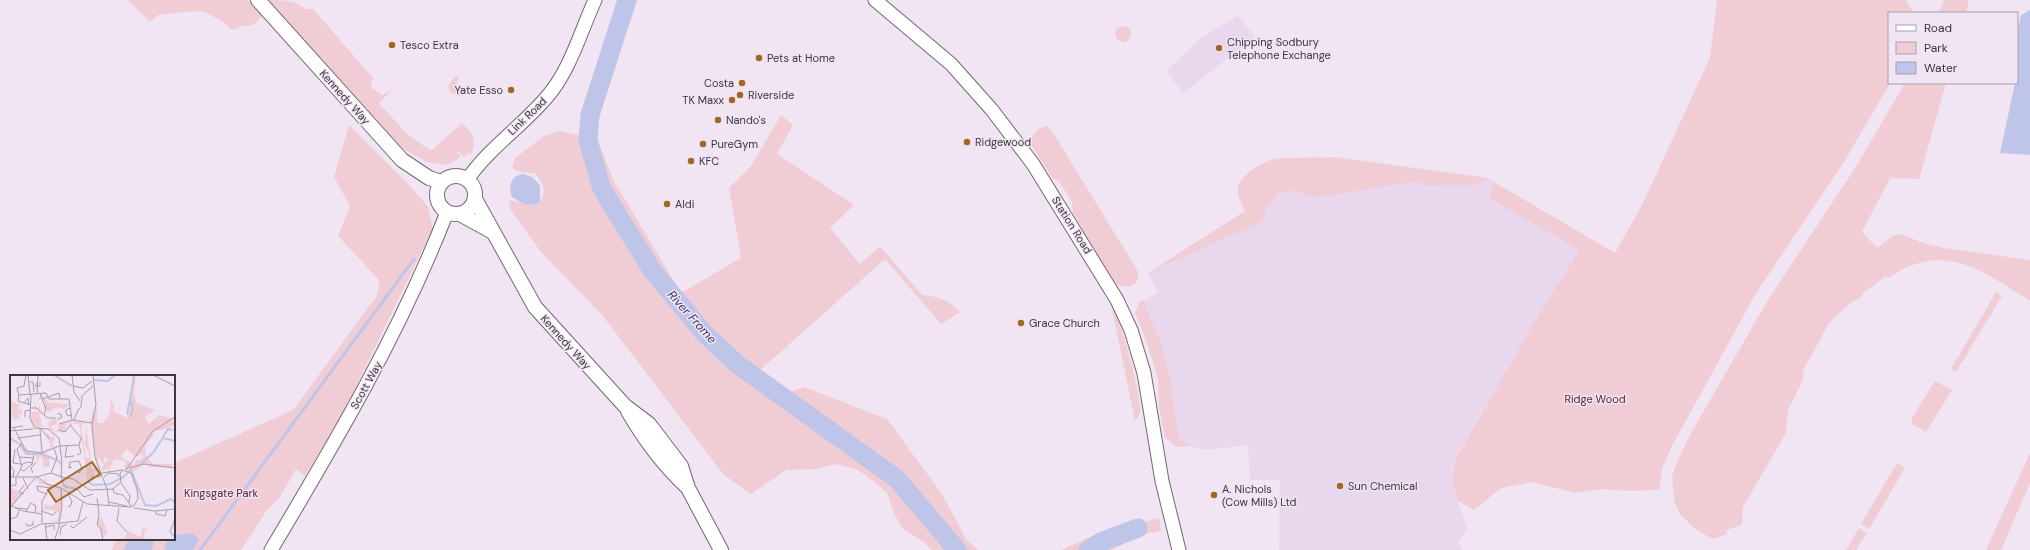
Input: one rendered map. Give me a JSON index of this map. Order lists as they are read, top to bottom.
{
  "streets": {
    "main road": [
      "Kennedy Way",
      "Link Road",
      "Station Road",
      "Scott Way"
    ]
  },
  "crossings": [
    ["Kennedy Way", "Link Road"],
    ["Kennedy Way", "Scott Way"],
    ["Link Road", "Scott Way"]
  ],
  "water": ["River Frome"],
  "parks": ["Ridge Wood", "Kingsgate Park"],
  "places": [
    "Tesco Extra",
    "Chipping Sodbury Telephone Exchange",
    "Pets at Home",
    "Costa",
    "Yate Esso",
    "Riverside",
    "TK Maxx",
    "Nando's",
    "Ridgewood",
    "PureGym",
    "KFC",
    "Aldi",
    "Grace Church",
    "Sun Chemical",
    "A. Nichols (Cow Mills) Ltd"
  ],
  "legend": ["Road", "Park", "Water"]
}
